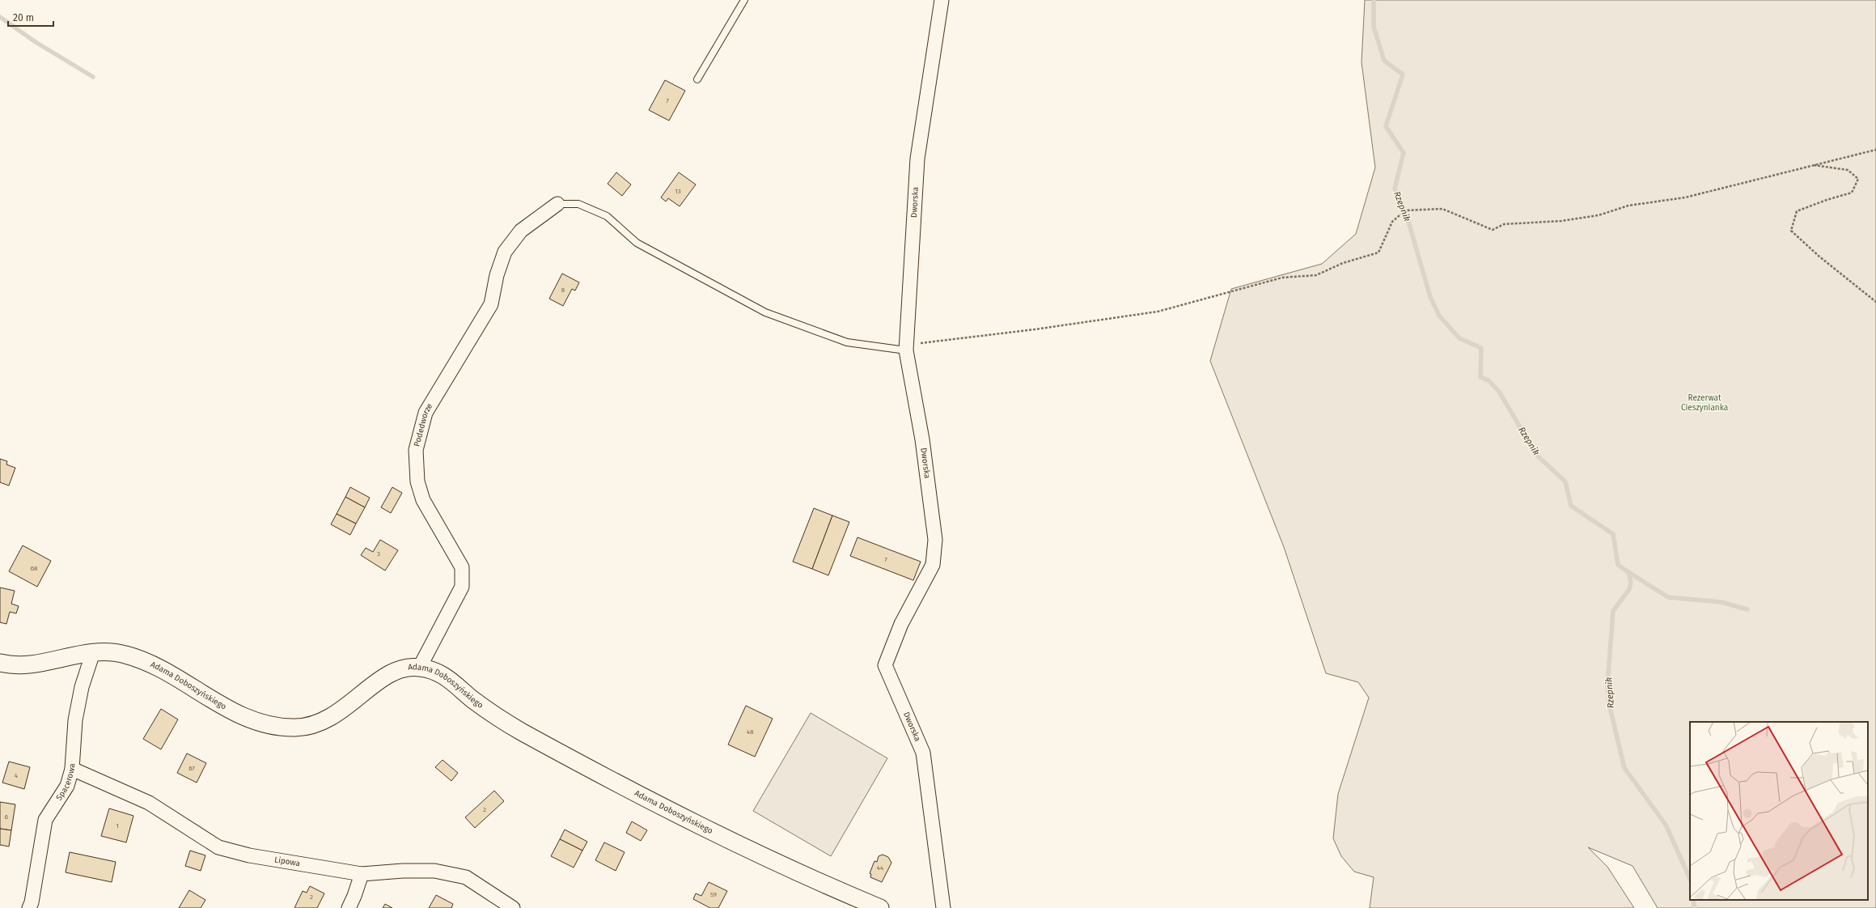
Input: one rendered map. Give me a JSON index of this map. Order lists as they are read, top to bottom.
{
  "streets": {
    "street": [
      "Dworska",
      "Podedworze",
      "Adama Doboszyńskiego",
      "Spacerowa",
      "Lipowa"
    ]
  },
  "crossings": [
    ["Podedworze", "Adama Doboszyńskiego"],
    ["Adama Doboszyńskiego", "Spacerowa"],
    ["Spacerowa", "Lipowa"]
  ],
  "water": ["Rzepnik"],
  "parks": ["Rezerwat Cieszynianka"],
  "house_numbers": [
    "7",
    "13",
    "8",
    "3",
    "7",
    "68",
    "48",
    "67",
    "4",
    "2",
    "6",
    "1",
    "44",
    "59",
    "2"
  ],
  "scale_bar": "20 m"
}
